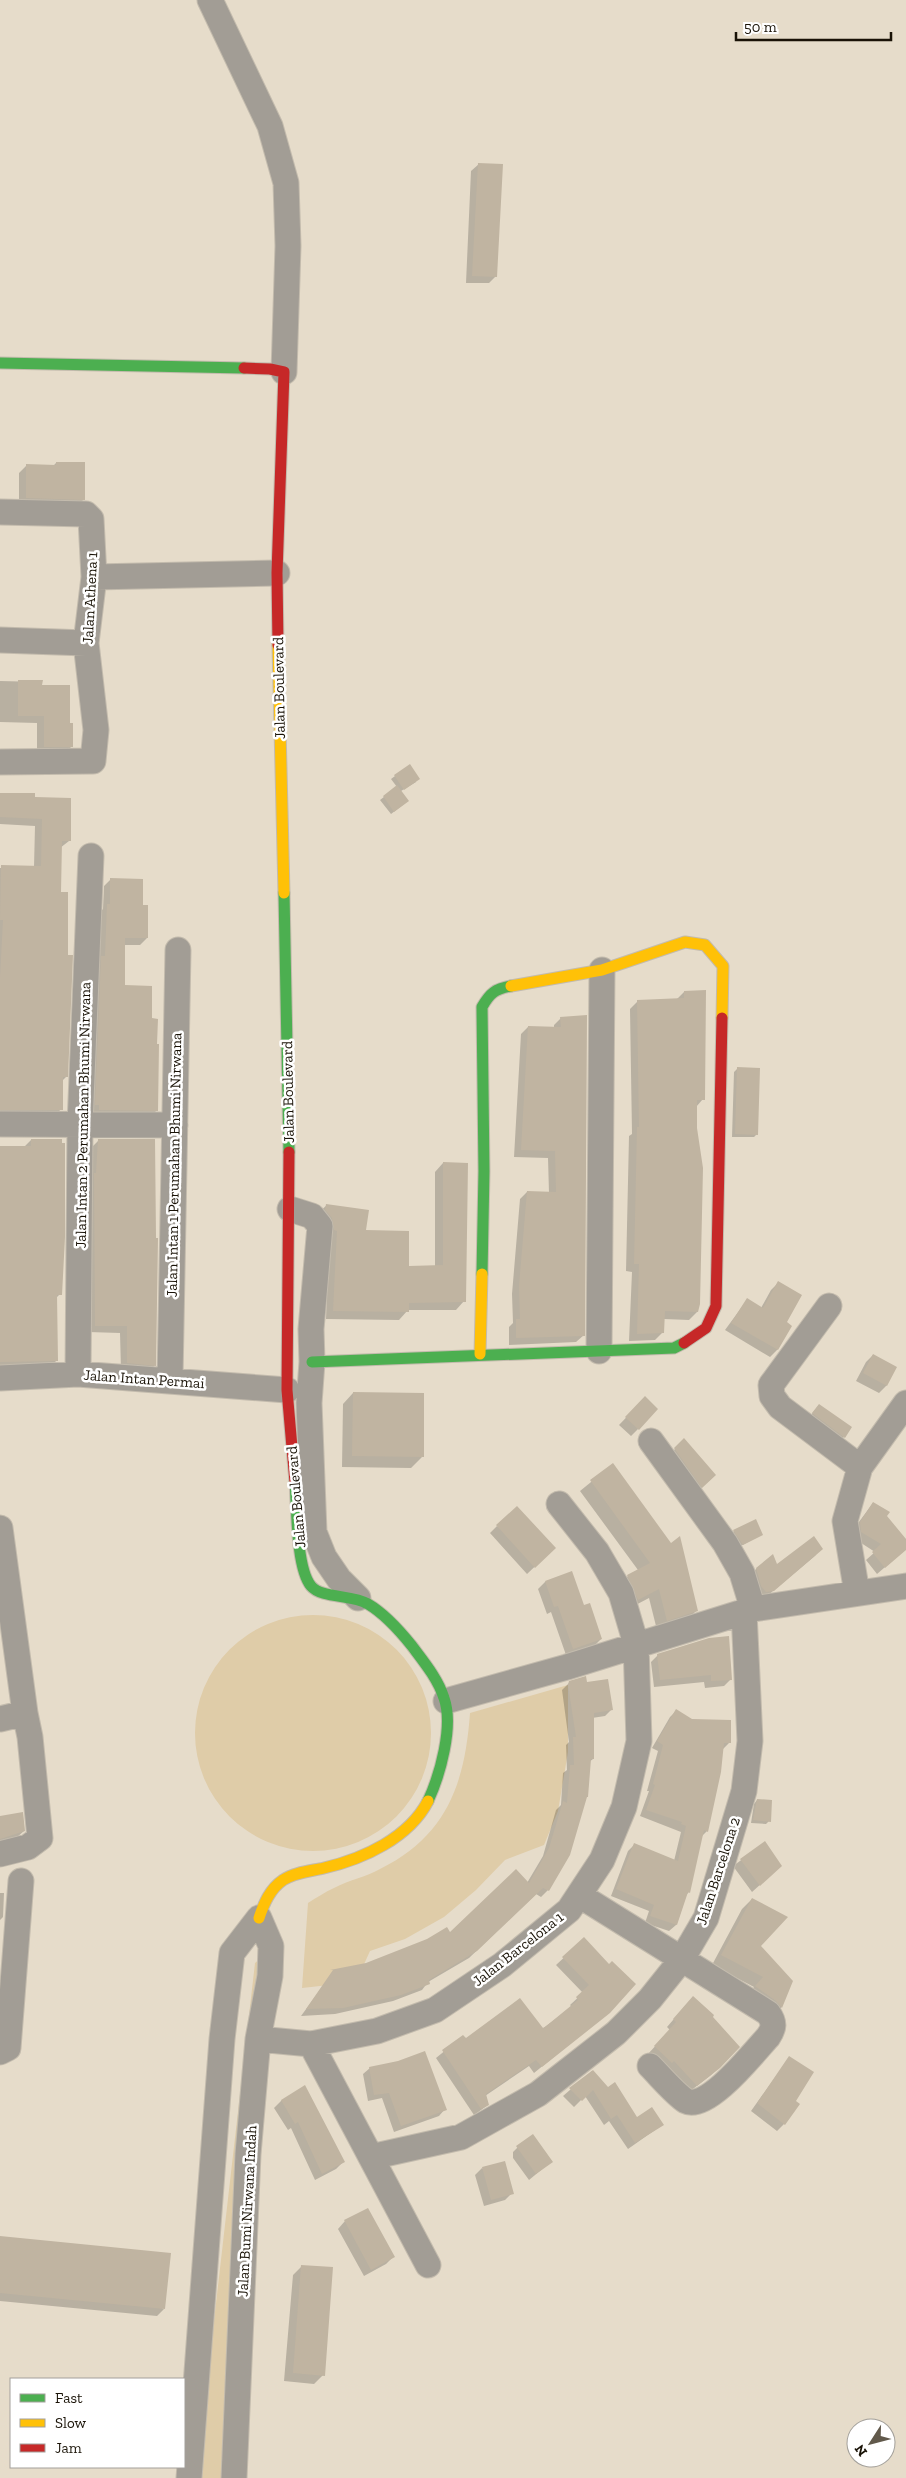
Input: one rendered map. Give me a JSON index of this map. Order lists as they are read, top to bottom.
{
  "streets": {
    "street": [
      "Jalan Athena 1",
      "Jalan Boulevard",
      "Jalan Intan 2 Perumahan Bhumi Nirwana",
      "Jalan Intan 1 Perumahan Bhumi Nirwana",
      "Jalan Intan Permai",
      "Jalan Barcelona 2",
      "Jalan Barcelona 1",
      "Jalan Bumi Nirwana Indah"
    ]
  },
  "crossings": [
    ["Jalan Boulevard", "Jalan Intan Permai"],
    ["Jalan Intan 2 Perumahan Bhumi Nirwana", "Jalan Intan Permai"],
    ["Jalan Intan 1 Perumahan Bhumi Nirwana", "Jalan Intan Permai"],
    ["Jalan Barcelona 1", "Jalan Bumi Nirwana Indah"]
  ],
  "legend": ["Fast", "Slow", "Jam"],
  "scale_bar": "50 m",
  "north": "bottom left"
}
